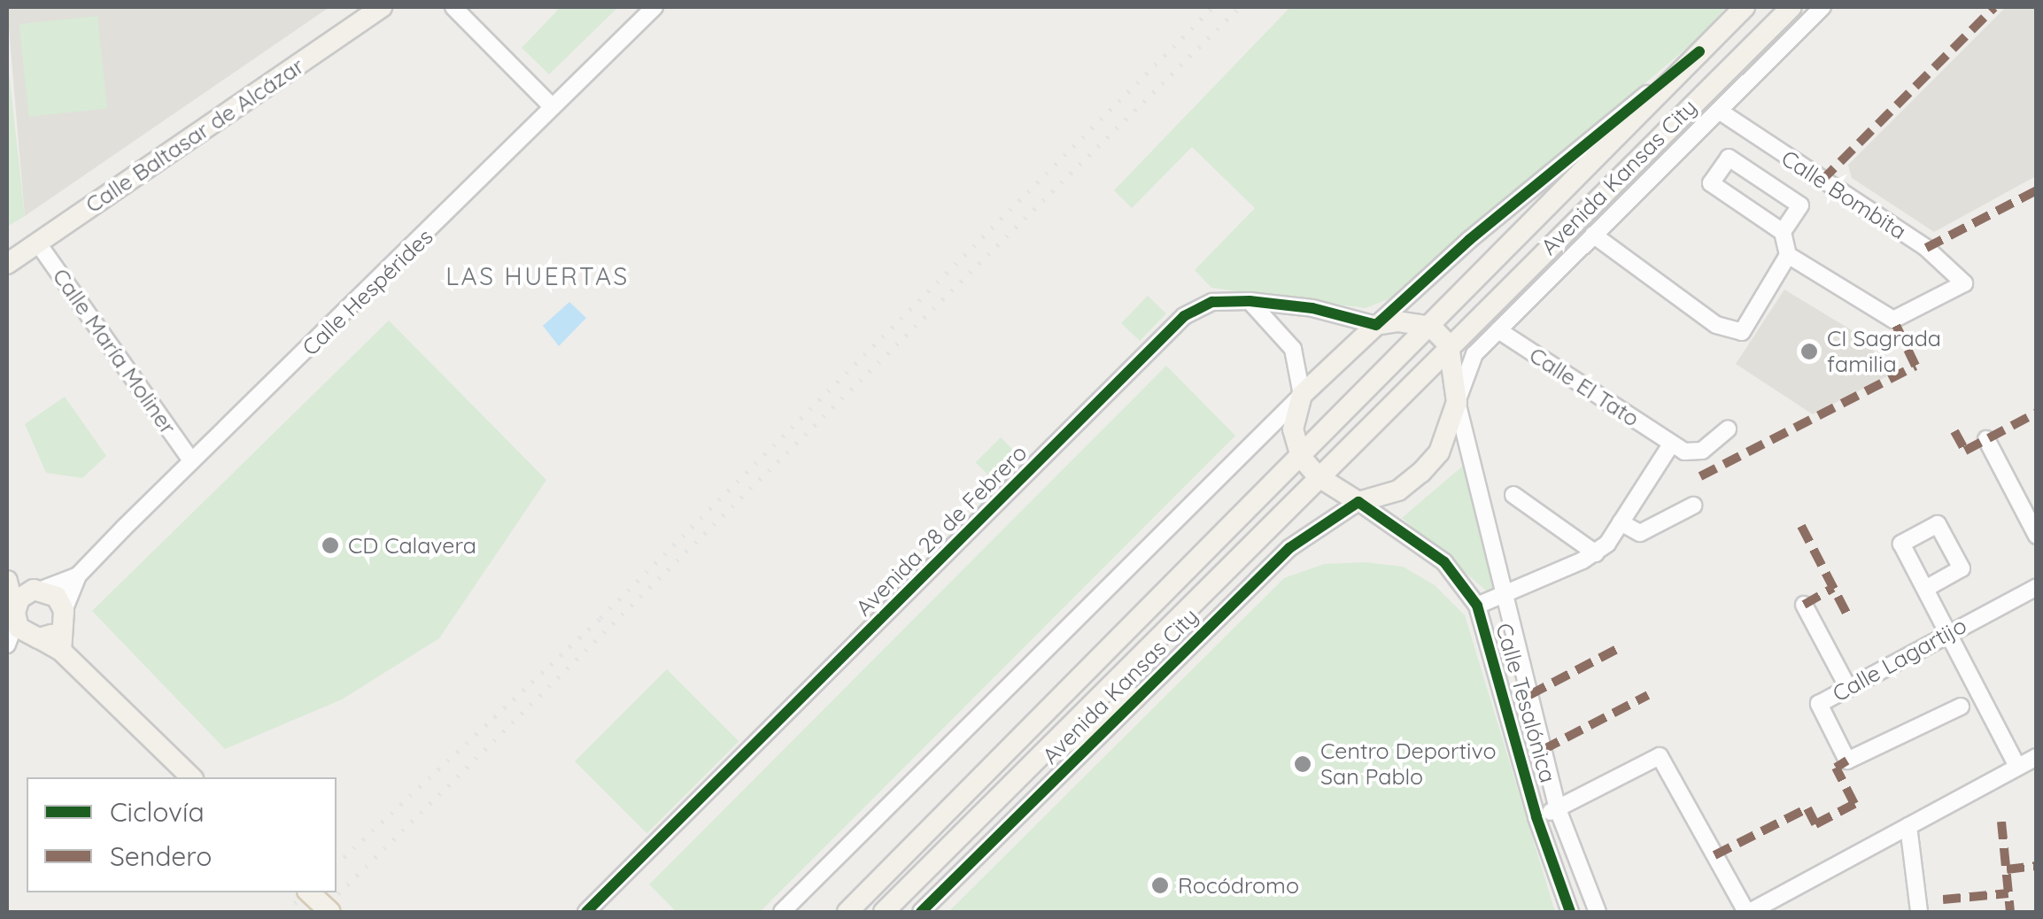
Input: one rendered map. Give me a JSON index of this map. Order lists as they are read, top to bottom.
{
  "streets": {
    "main road": ["Calle Baltasar de Alcázar", "Avenida Kansas City"],
    "street": [
      "Calle Bombita",
      "Calle Hespérides",
      "Calle María Moliner",
      "Calle El Tato",
      "Avenida 28 de Febrero",
      "Calle Lagartijo",
      "Calle Tesalónica"
    ]
  },
  "crossings": [
    ["Calle Baltasar de Alcázar", "Calle María Moliner"],
    ["Avenida Kansas City", "Calle Bombita"],
    ["Avenida Kansas City", "Calle El Tato"],
    ["Avenida Kansas City", "Calle Tesalónica"],
    ["Calle Hespérides", "Calle María Moliner"]
  ],
  "districts": ["LAS HUERTAS"],
  "places": [
    "CI Sagrada familia",
    "CD Calavera",
    "Centro Deportivo San Pablo",
    "Rocódromo"
  ],
  "legend": ["Ciclovía", "Sendero"]
}
